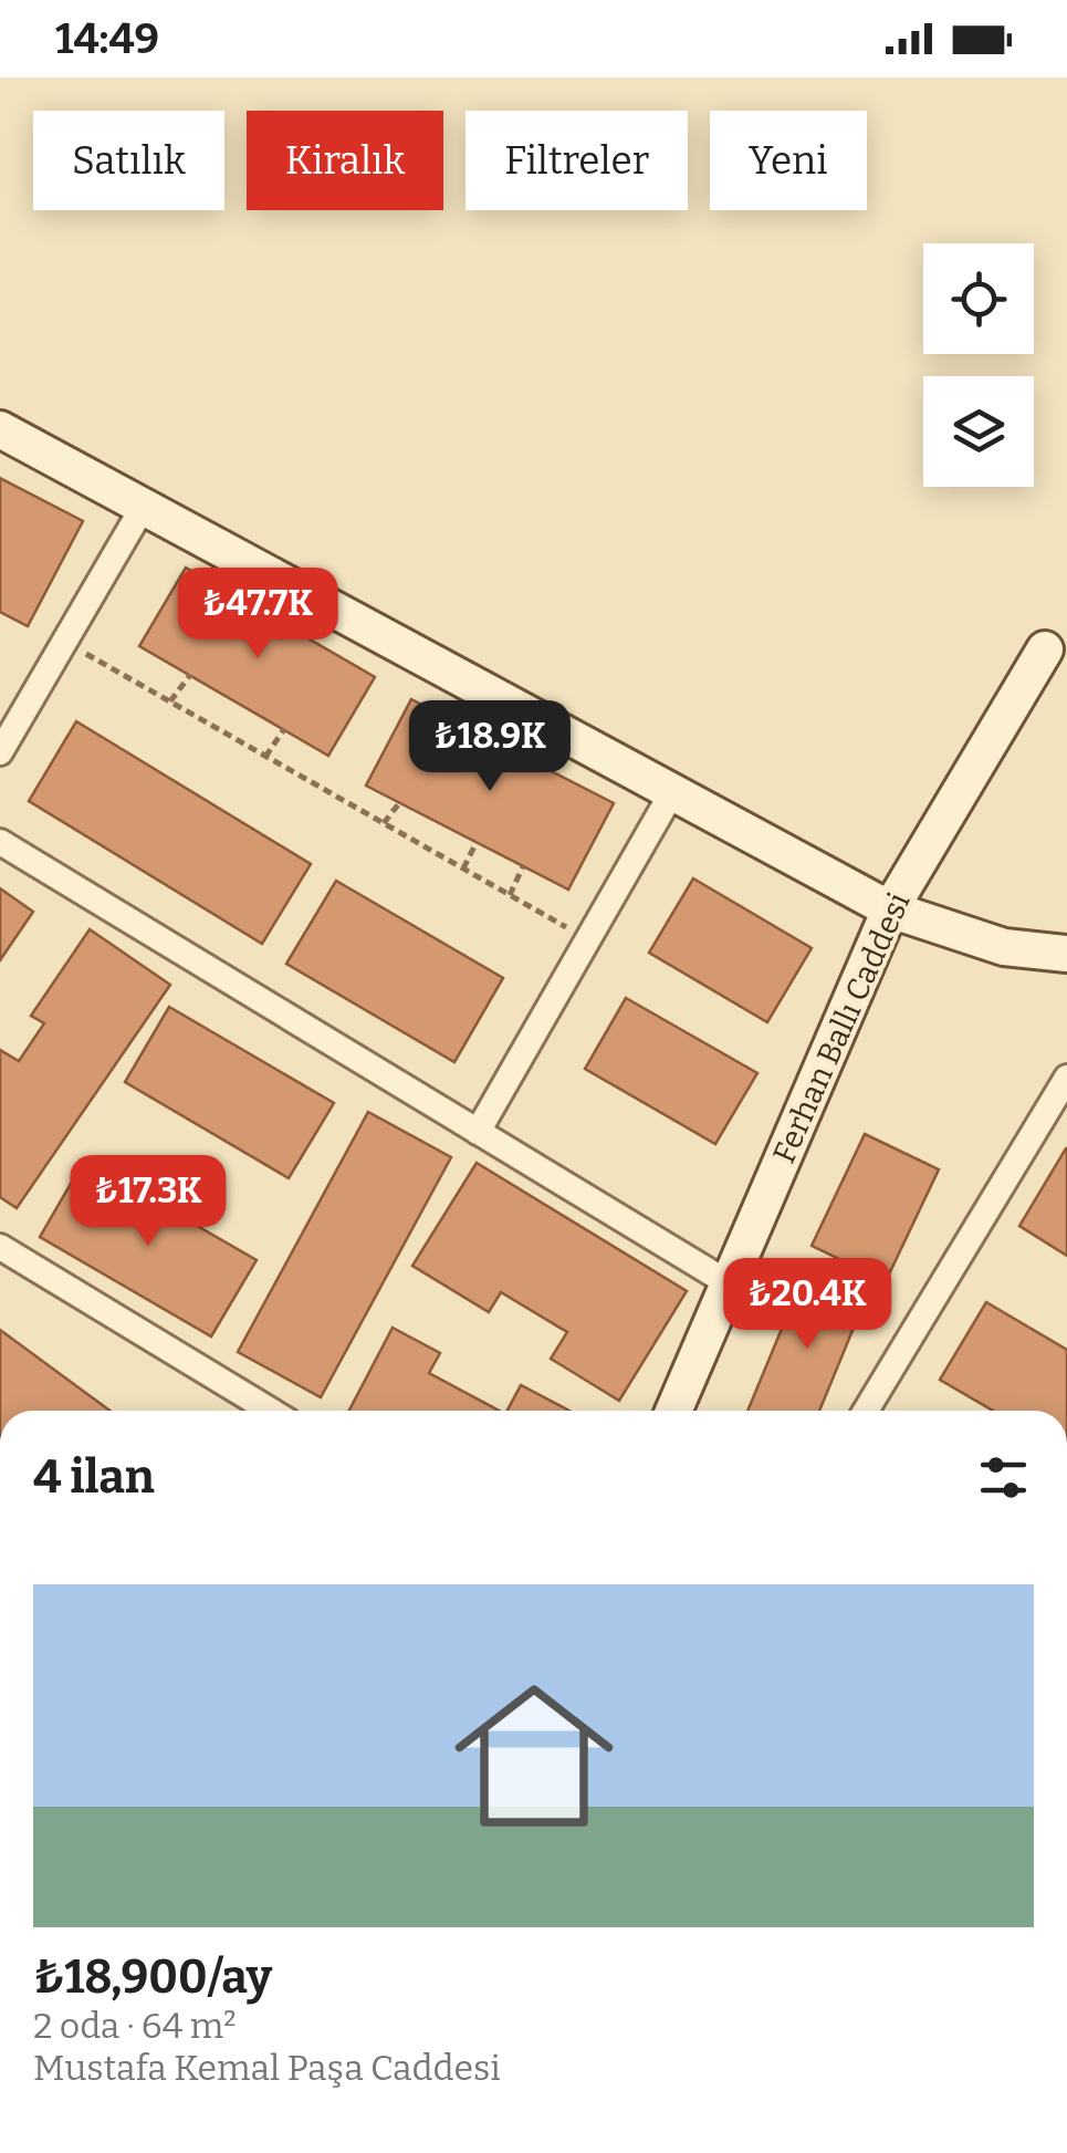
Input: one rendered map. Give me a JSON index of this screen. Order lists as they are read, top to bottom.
{
  "streets": {
    "main road": ["Ferhan Ballı Caddesi"]
  },
  "page": {
    "status": "14:49",
    "chip": [
      "Satılık",
      "Kiralık",
      "Filtreler",
      "Yeni"
    ],
    "price": [
      "₺47.7K",
      "₺18.9K",
      "₺17.3K",
      "₺20.4K"
    ],
    "heading": "4 ilan",
    "list": [
      {
        "name": "₺18,900/ay",
        "note": "2 oda · 64 m² · Mustafa Kemal Paşa Caddesi"
      }
    ]
  }
}
